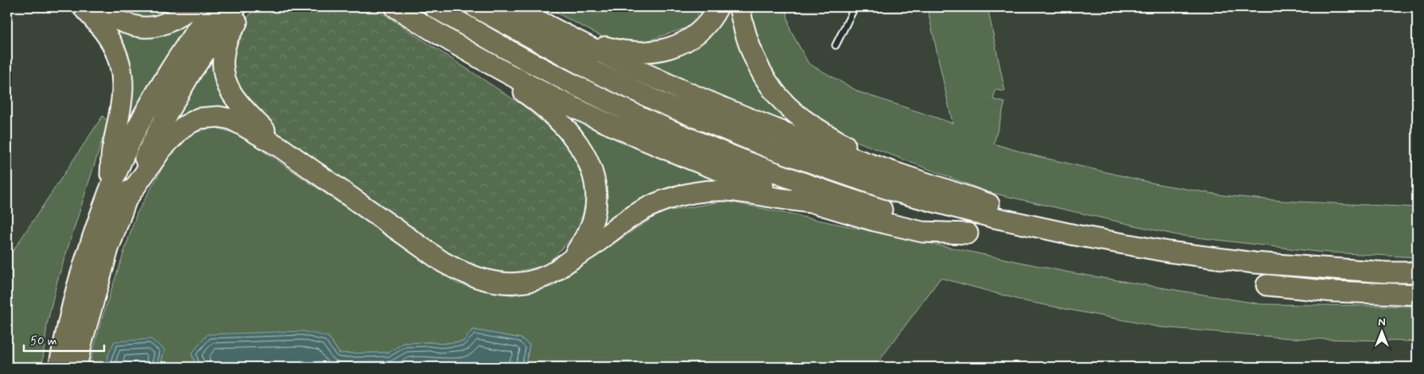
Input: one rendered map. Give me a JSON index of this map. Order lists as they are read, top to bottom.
{
  "scale_bar": "50 m",
  "north": "top"
}
